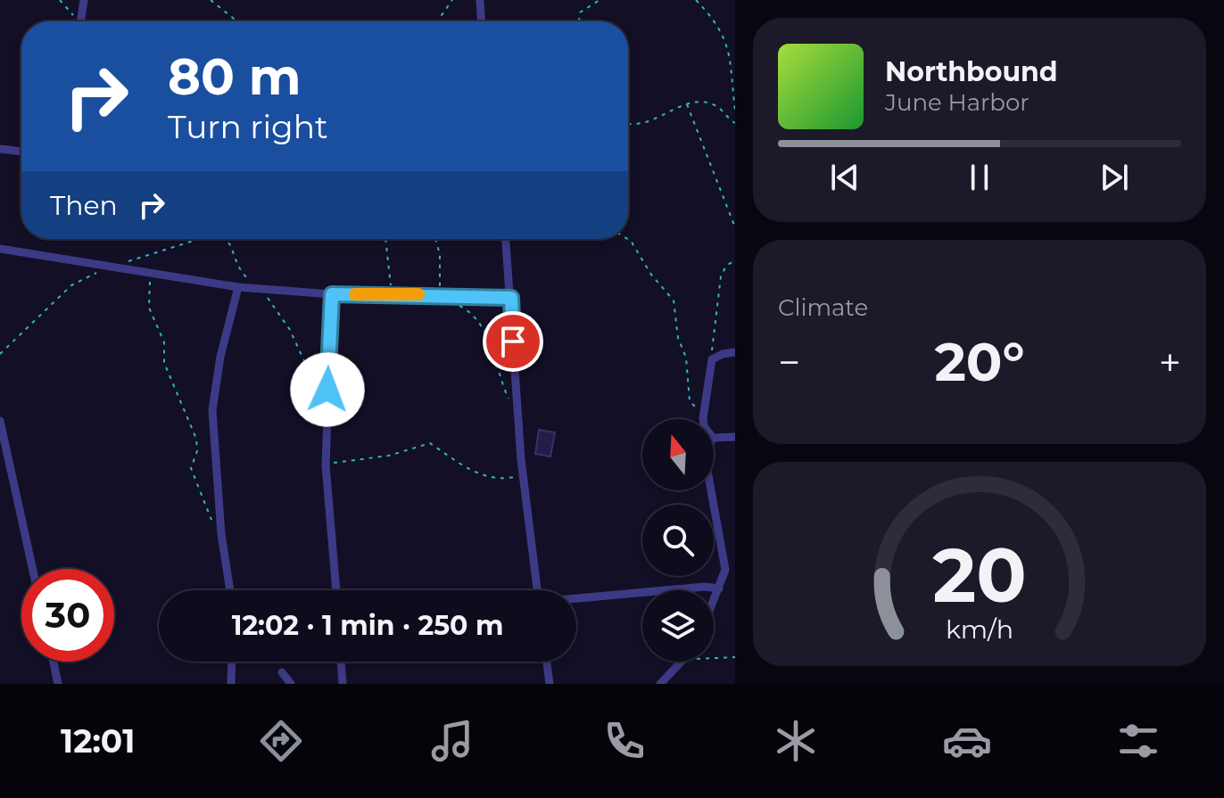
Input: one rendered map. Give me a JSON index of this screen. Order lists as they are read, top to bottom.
{
  "north": "top",
  "page": {
    "turn": ["80 m", "Turn right"],
    "song": ["Northbound", "June Harbor"],
    "then": "Then",
    "tile": "Climate",
    "heat": ["−", "20°", "+"],
    "limit": "30",
    "trip": "12:02 · 1 min · 250 m",
    "tabs": "12:01",
    "gauge": ["20", "km/h"]
  }
}
